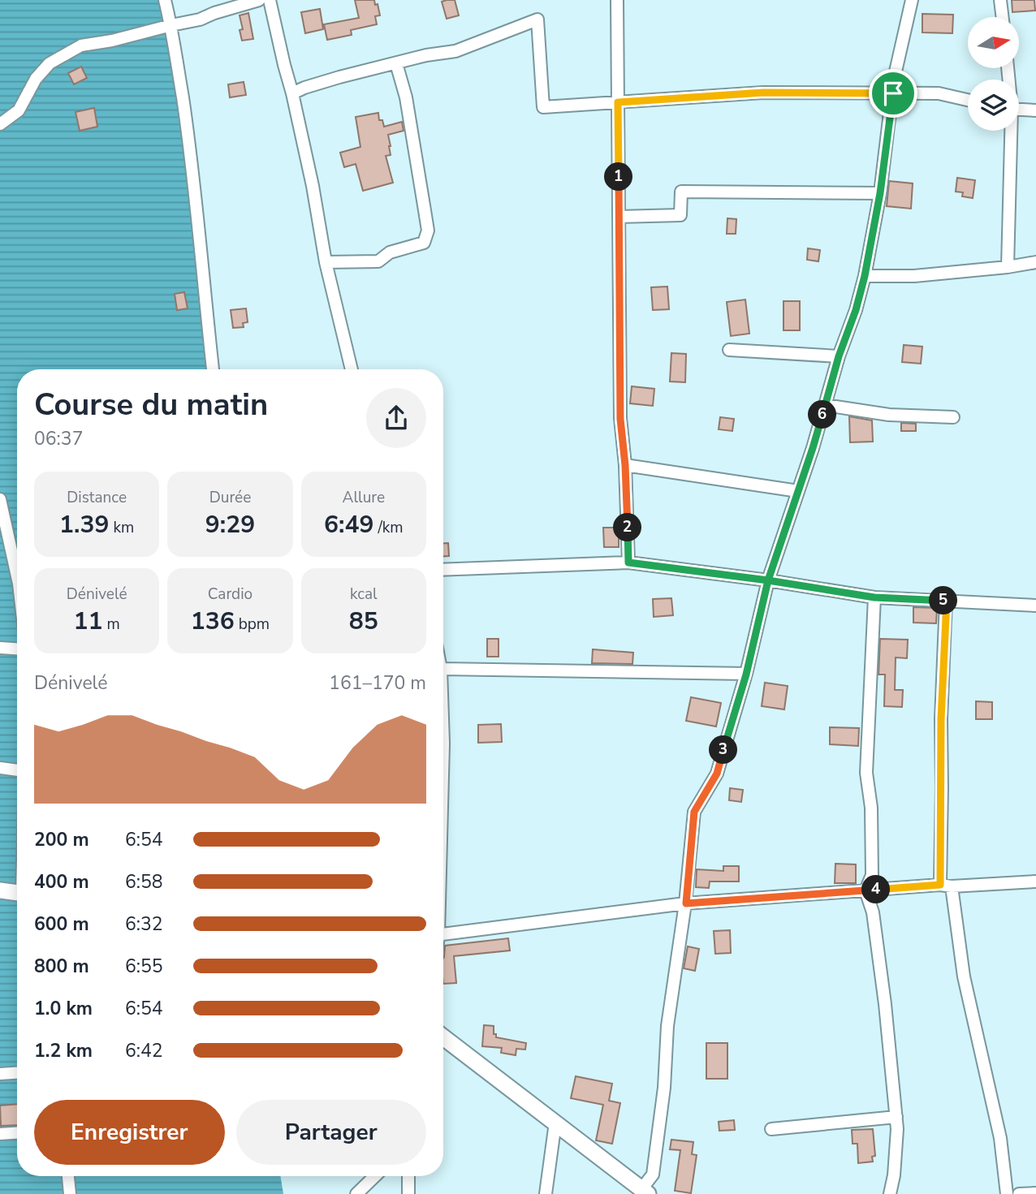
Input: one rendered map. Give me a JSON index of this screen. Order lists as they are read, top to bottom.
{
  "north": "right",
  "page": {
    "pins": [
      "1",
      "6",
      "2",
      "5",
      "3",
      "4"
    ],
    "heading": ["Course du matin", "06:37"],
    "stats": [
      ["Distance", "1.39 km"],
      ["Durée", "9:29"],
      ["Allure", "6:49 /km"],
      ["Dénivelé", "11 m"],
      ["Cardio", "136 bpm"],
      ["kcal", "85"]
    ],
    "chart": ["Dénivelé", "161–170 m"],
    "list": [
      {
        "name": "200 m",
        "note": "6:54"
      },
      {
        "name": "400 m",
        "note": "6:58"
      },
      {
        "name": "600 m",
        "note": "6:32"
      },
      {
        "name": "800 m",
        "note": "6:55"
      },
      {
        "name": "1.0 km",
        "note": "6:54"
      },
      {
        "name": "1.2 km",
        "note": "6:42"
      }
    ],
    "buttons": ["Enregistrer", "Partager"]
  }
}
